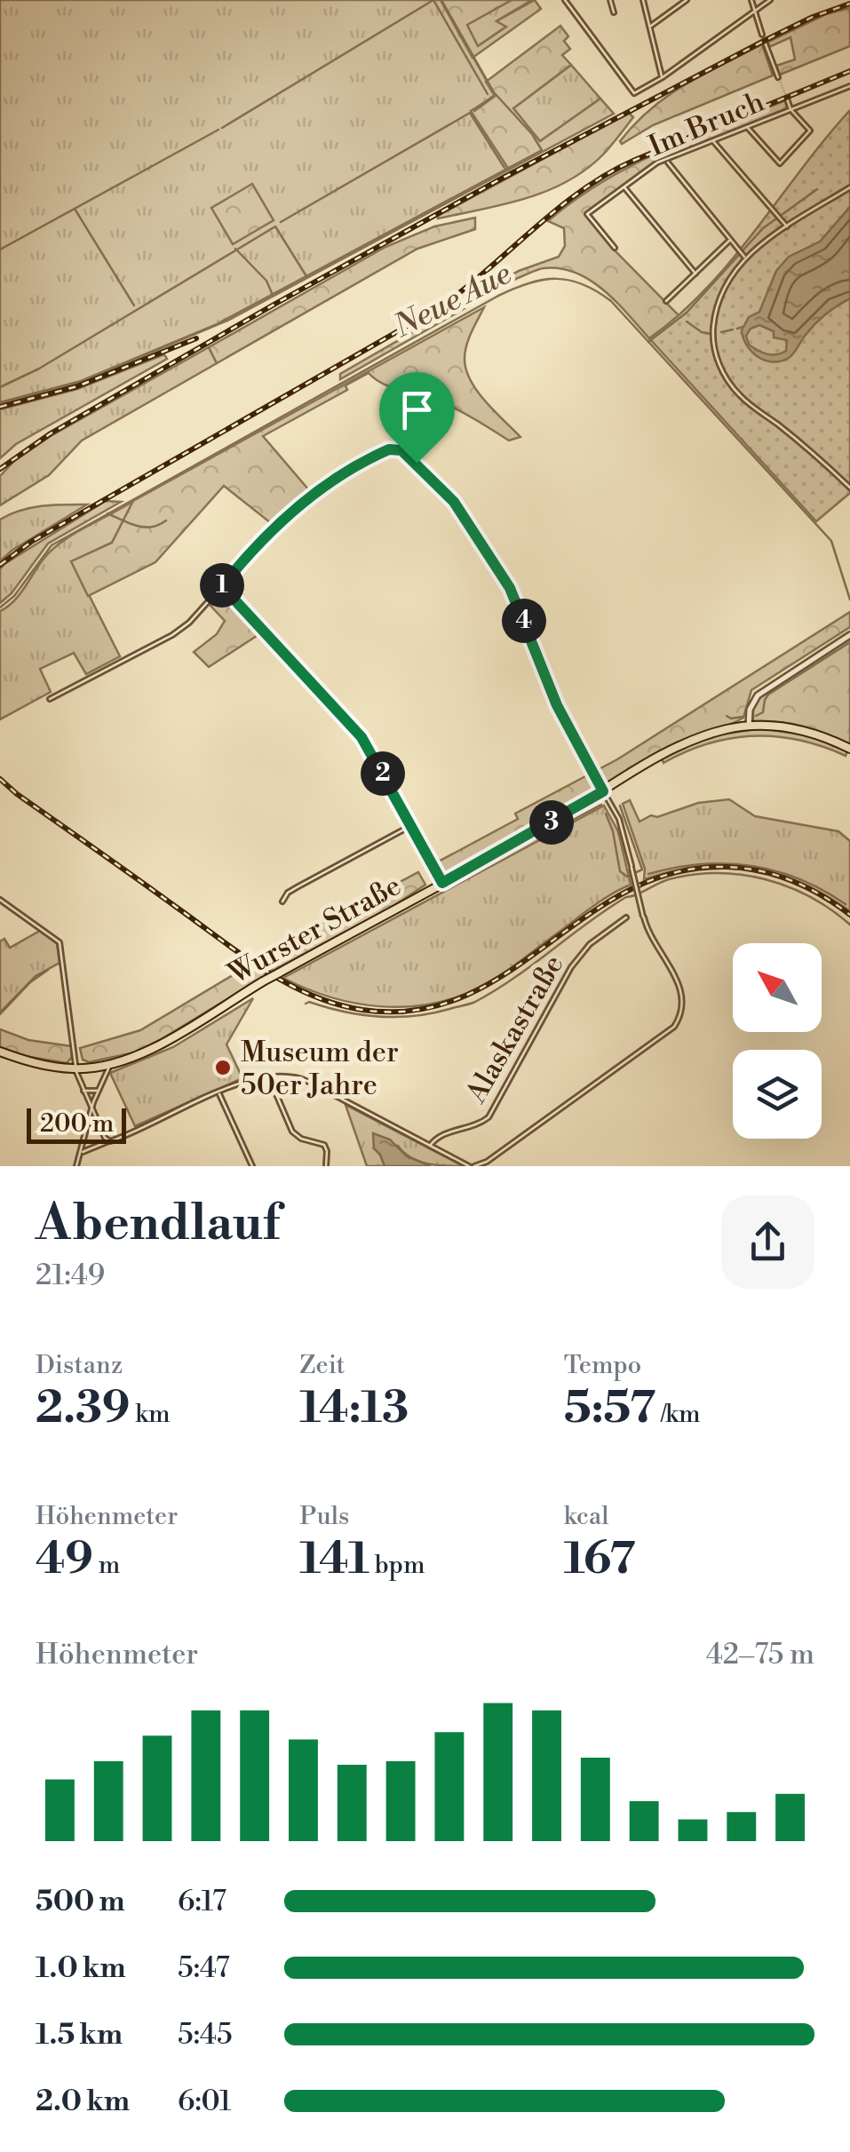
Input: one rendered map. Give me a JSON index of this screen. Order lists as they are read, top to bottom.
{
  "streets": {
    "main road": ["Wurster Straße"],
    "street": ["Im Bruch", "Alaskastraße"]
  },
  "water": ["Neue Aue"],
  "places": ["Museum der 50er Jahre"],
  "scale_bar": "200 m",
  "north": "top left",
  "page": {
    "pins": [
      "1",
      "4",
      "2",
      "3"
    ],
    "scale": "200 m",
    "heading": ["Abendlauf", "21:49"],
    "stats": [
      ["Distanz", "2.39 km"],
      ["Zeit", "14:13"],
      ["Tempo", "5:57 /km"],
      ["Höhenmeter", "49 m"],
      ["Puls", "141 bpm"],
      ["kcal", "167"]
    ],
    "chart": ["Höhenmeter", "42–75 m"],
    "list": [
      {
        "name": "500 m",
        "note": "6:17"
      },
      {
        "name": "1.0 km",
        "note": "5:47"
      },
      {
        "name": "1.5 km",
        "note": "5:45"
      },
      {
        "name": "2.0 km",
        "note": "6:01"
      }
    ]
  }
}
